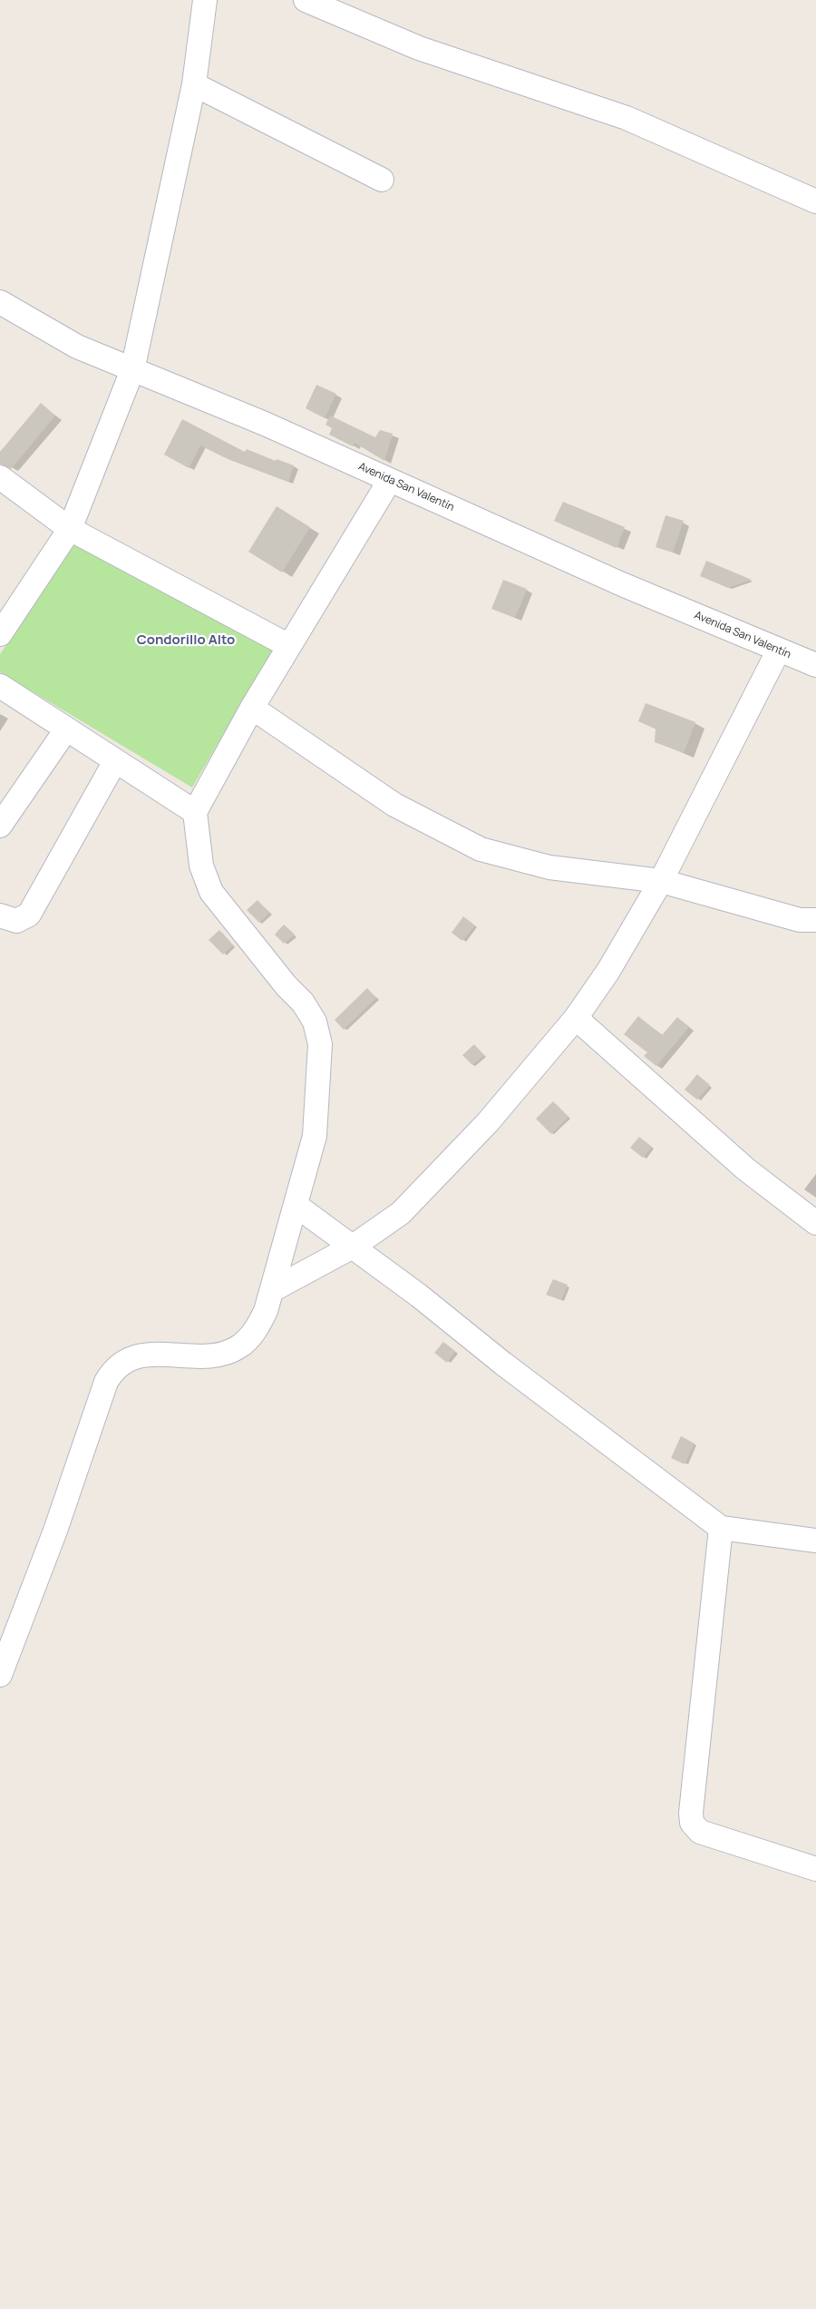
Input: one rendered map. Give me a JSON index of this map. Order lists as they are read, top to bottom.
{
  "streets": {
    "street": ["Avenida San Valentín"]
  },
  "districts": ["Condorillo Alto"]
}
